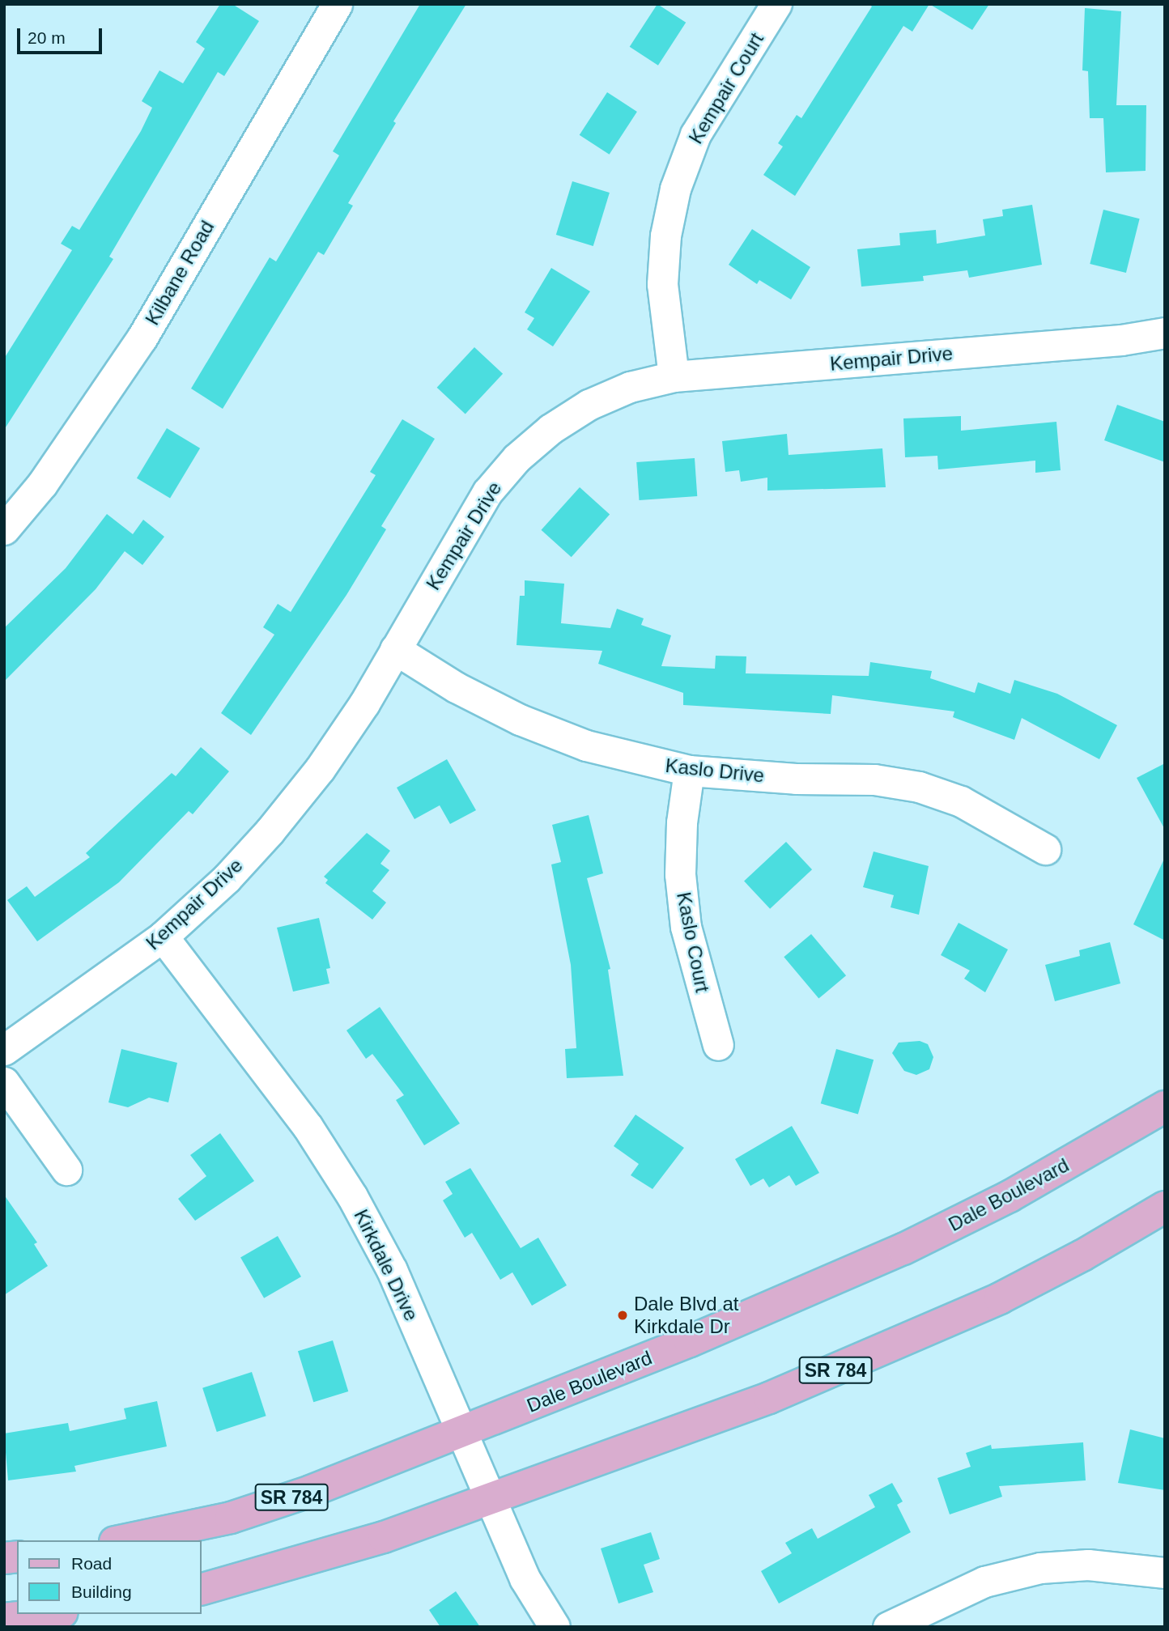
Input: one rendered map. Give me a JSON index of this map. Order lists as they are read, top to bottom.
{
  "streets": {
    "main road": ["Dale Boulevard", "SR 784"],
    "street": [
      "Kempair Court",
      "Kilbane Road",
      "Kempair Drive",
      "Kaslo Drive",
      "Kaslo Court",
      "Kirkdale Drive"
    ]
  },
  "crossings": [
    ["Kempair Court", "Kempair Drive"],
    ["Kempair Drive", "Kaslo Drive"],
    ["Kempair Drive", "Kirkdale Drive"],
    ["Kaslo Drive", "Kaslo Court"],
    ["Dale Boulevard", "Kirkdale Drive"],
    ["Kirkdale Drive", "SR 784"]
  ],
  "places": ["Dale Blvd at Kirkdale Dr"],
  "legend": ["Road", "Building"],
  "scale_bar": "20 m"
}
